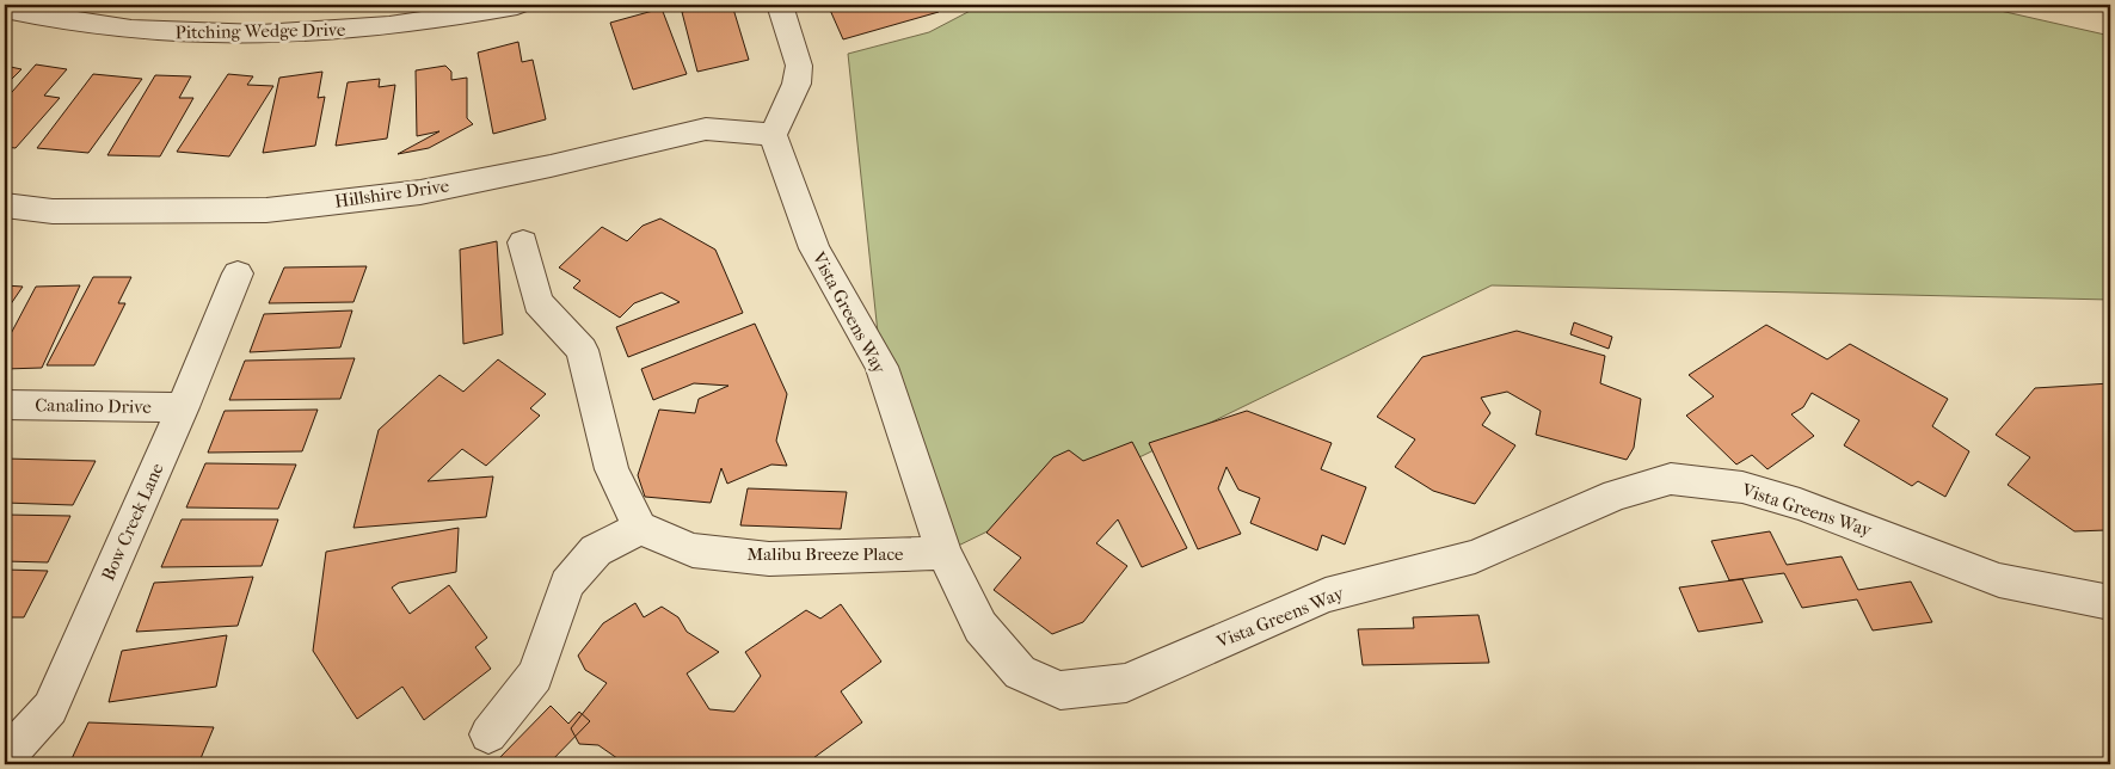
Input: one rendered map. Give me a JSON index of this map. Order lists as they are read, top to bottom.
{
  "streets": {
    "street": [
      "Pitching Wedge Drive",
      "Hillshire Drive",
      "Vista Greens Way",
      "Canalino Drive",
      "Bow Creek Lane",
      "Malibu Breeze Place"
    ]
  },
  "crossings": [
    ["Hillshire Drive", "Vista Greens Way"],
    ["Vista Greens Way", "Malibu Breeze Place"],
    ["Canalino Drive", "Bow Creek Lane"]
  ]
}
